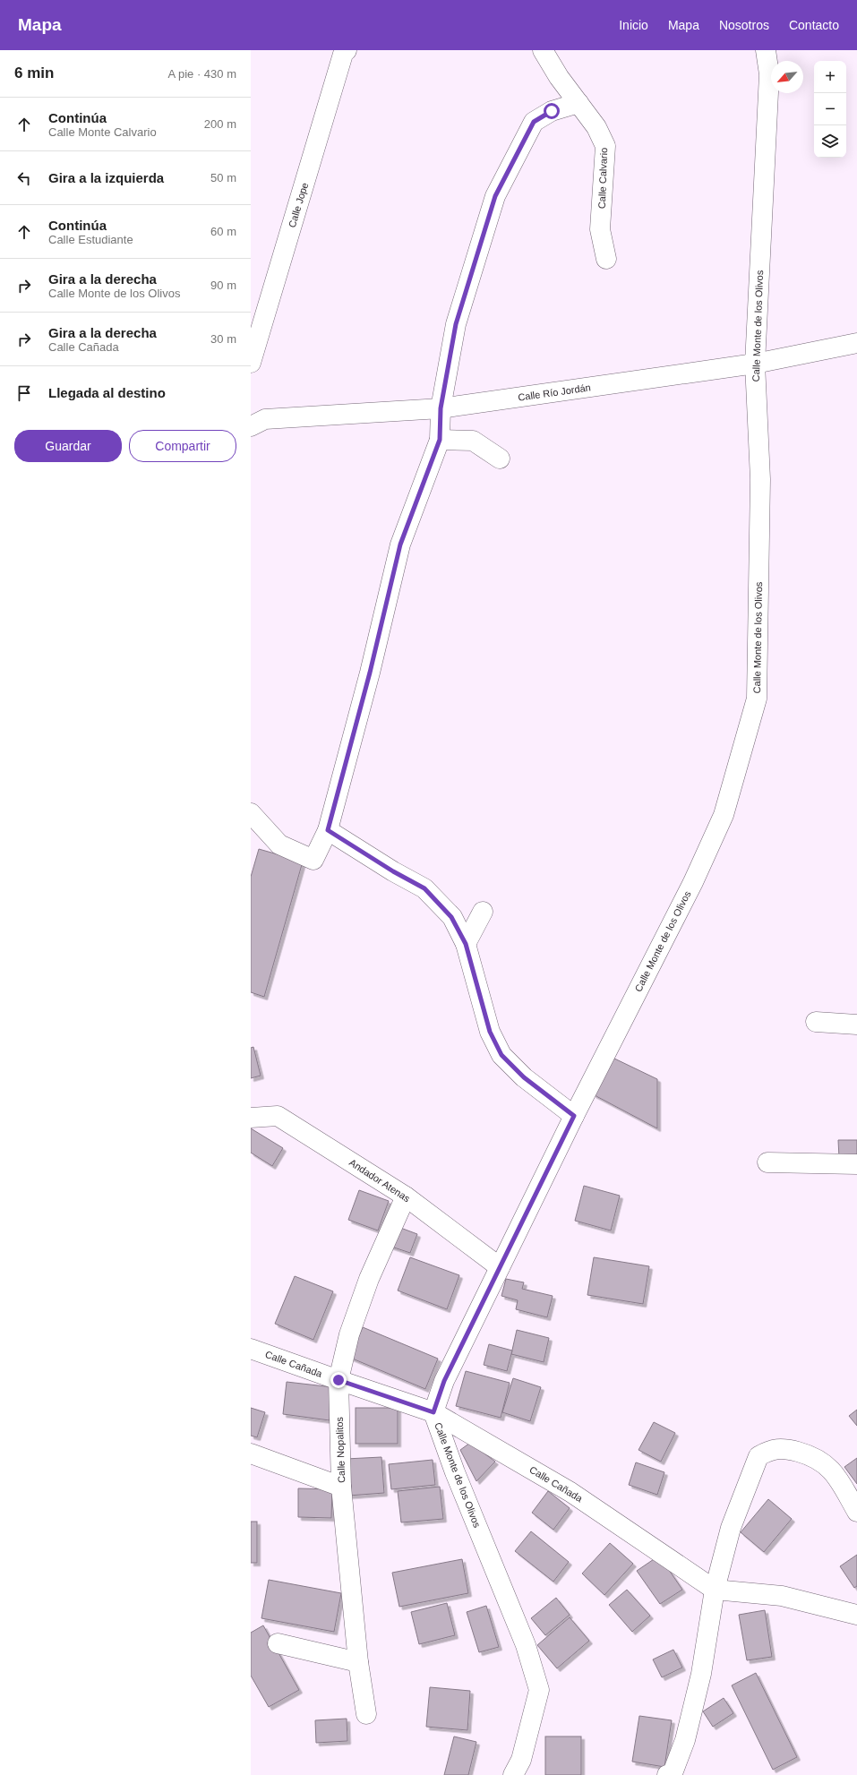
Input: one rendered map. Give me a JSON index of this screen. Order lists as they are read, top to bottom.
{
  "streets": {
    "street": [
      "Calle Calvario",
      "Calle Jope",
      "Calle Monte de los Olivos",
      "Calle Río Jordán",
      "Andador Atenas",
      "Calle Cañada",
      "Calle Nopalitos"
    ]
  },
  "crossings": [
    ["Calle Monte de los Olivos", "Calle Río Jordán"],
    ["Calle Monte de los Olivos", "Andador Atenas"],
    ["Calle Monte de los Olivos", "Calle Cañada"],
    ["Andador Atenas", "Calle Nopalitos"],
    ["Calle Cañada", "Calle Nopalitos"]
  ],
  "north": "bottom left",
  "page": {
    "header": "Mapa",
    "nav": [
      "Inicio",
      "Mapa",
      "Nosotros",
      "Contacto"
    ],
    "heading": ["6 min", "A pie · 430 m"],
    "map_buttons": ["+", "−"],
    "list": [
      ["Continúa", "Calle Monte Calvario", "200 m"],
      ["Gira a la izquierda", "50 m"],
      ["Continúa", "Calle Estudiante", "60 m"],
      ["Gira a la derecha", "Calle Monte de los Olivos", "90 m"],
      ["Gira a la derecha", "Calle Cañada", "30 m"],
      "Llegada al destino"
    ],
    "buttons": ["Guardar", "Compartir"]
  }
}
